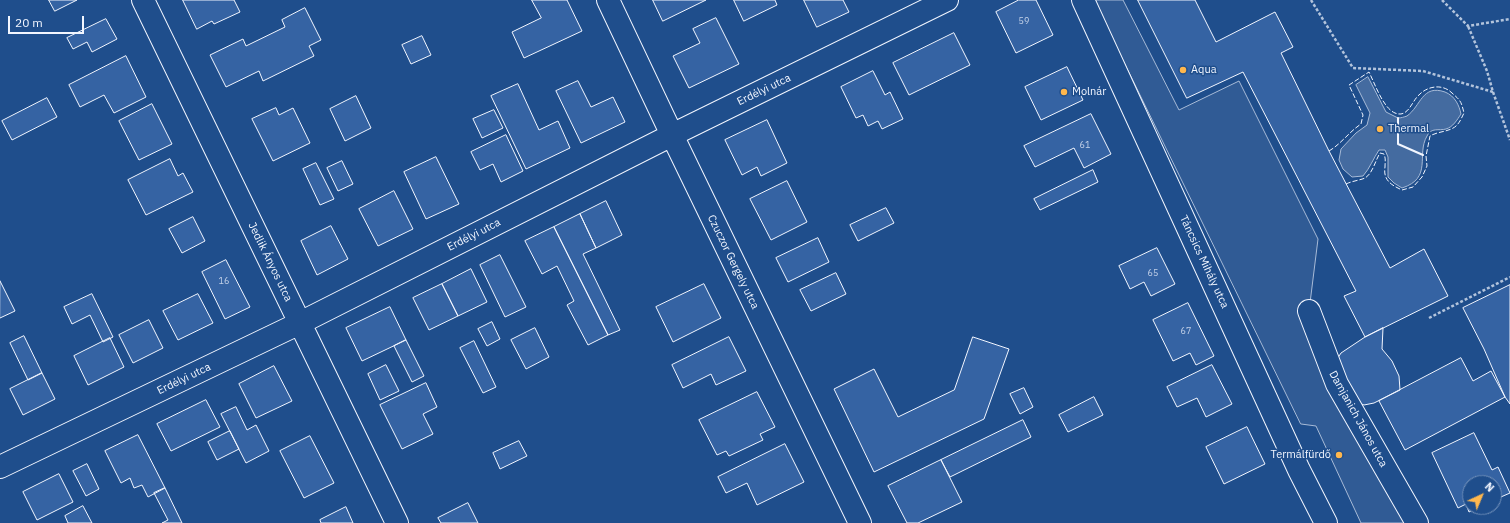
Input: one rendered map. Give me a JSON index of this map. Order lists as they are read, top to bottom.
{
  "streets": {
    "street": [
      "Erdélyi utca",
      "Jedlik Ányos utca",
      "Czuczor Gergely utca",
      "Táncsics Mihály utca",
      "Damjanich János utca"
    ]
  },
  "crossings": [
    ["Erdélyi utca", "Jedlik Ányos utca"],
    ["Erdélyi utca", "Czuczor Gergely utca"]
  ],
  "places": [
    "Aqua",
    "Molnár",
    "Thermal",
    "Termálfürdő"
  ],
  "house_numbers": [
    "59",
    "61",
    "65",
    "16",
    "67"
  ],
  "scale_bar": "20 m",
  "north": "top right"
}
